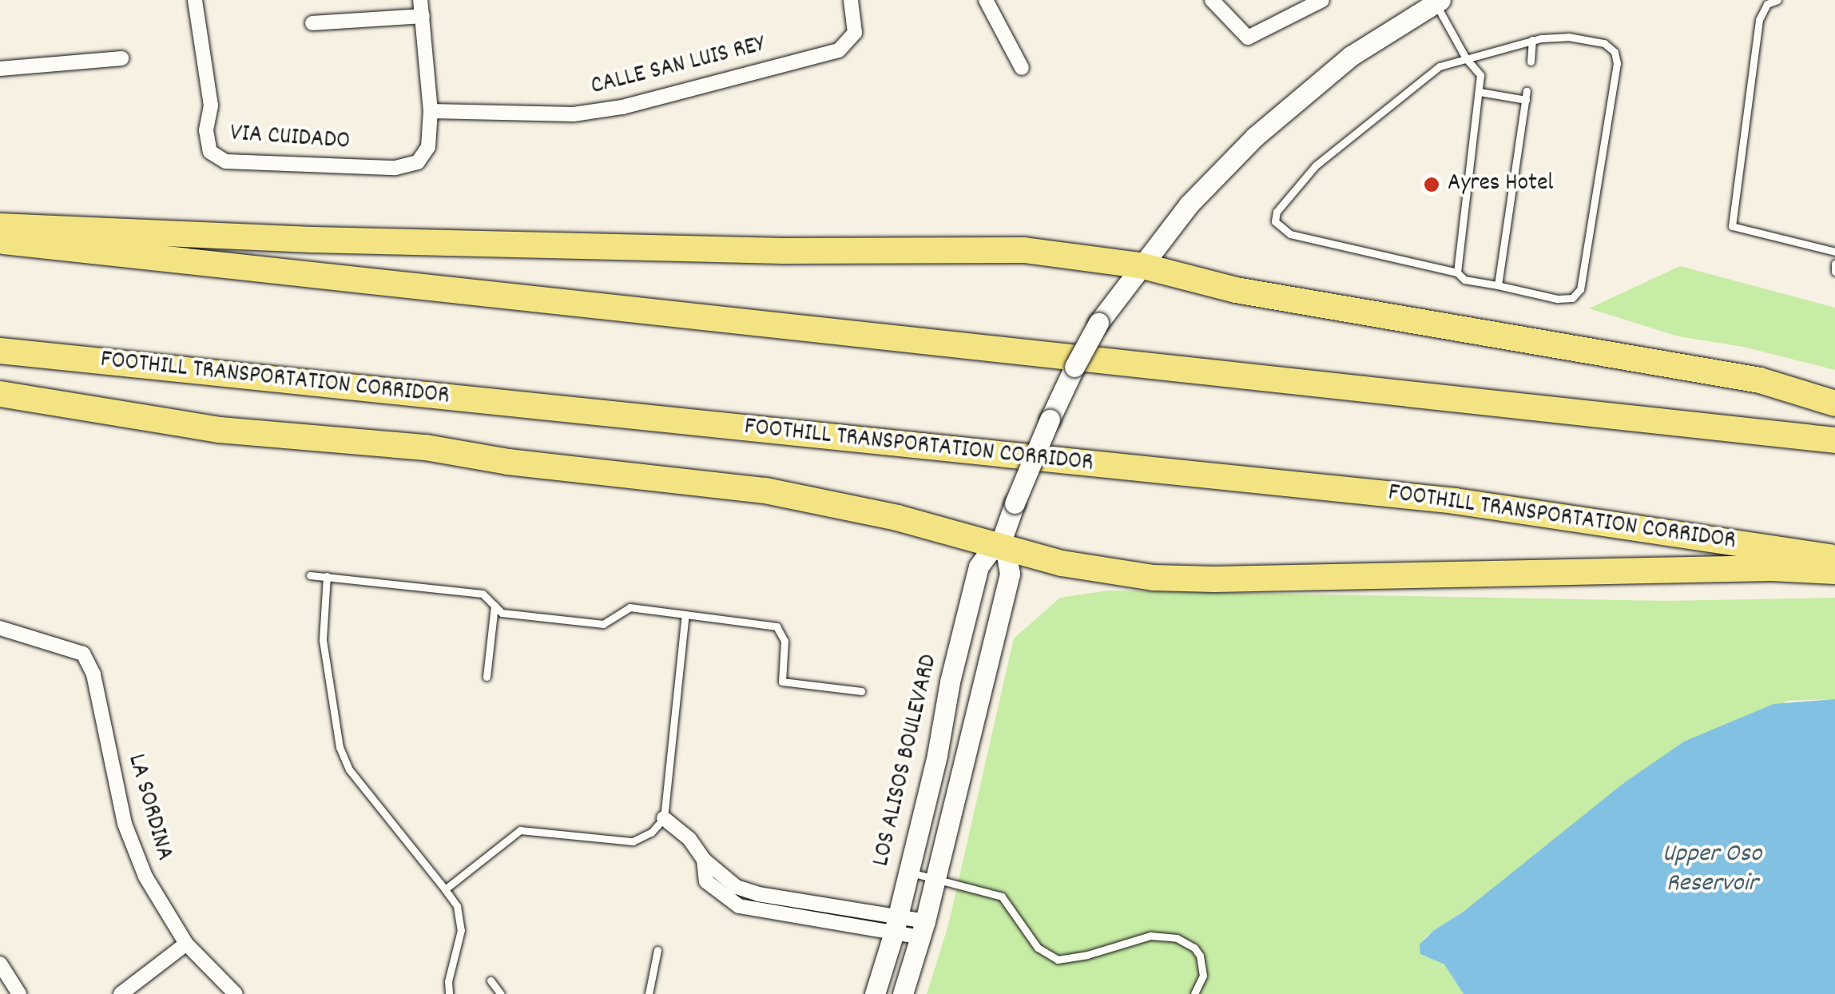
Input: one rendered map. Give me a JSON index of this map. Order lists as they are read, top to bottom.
{
  "streets": {
    "highway": ["FOOTHILL TRANSPORTATION CORRIDOR"],
    "main road": ["LOS ALISOS BOULEVARD"],
    "street": ["CALLE SAN LUIS REY", "VIA CUIDADO", "LA SORDINA"]
  },
  "crossings": [
    ["CALLE SAN LUIS REY", "VIA CUIDADO"]
  ],
  "water": ["Upper Oso Reservoir"],
  "places": ["Ayres Hotel"]
}
